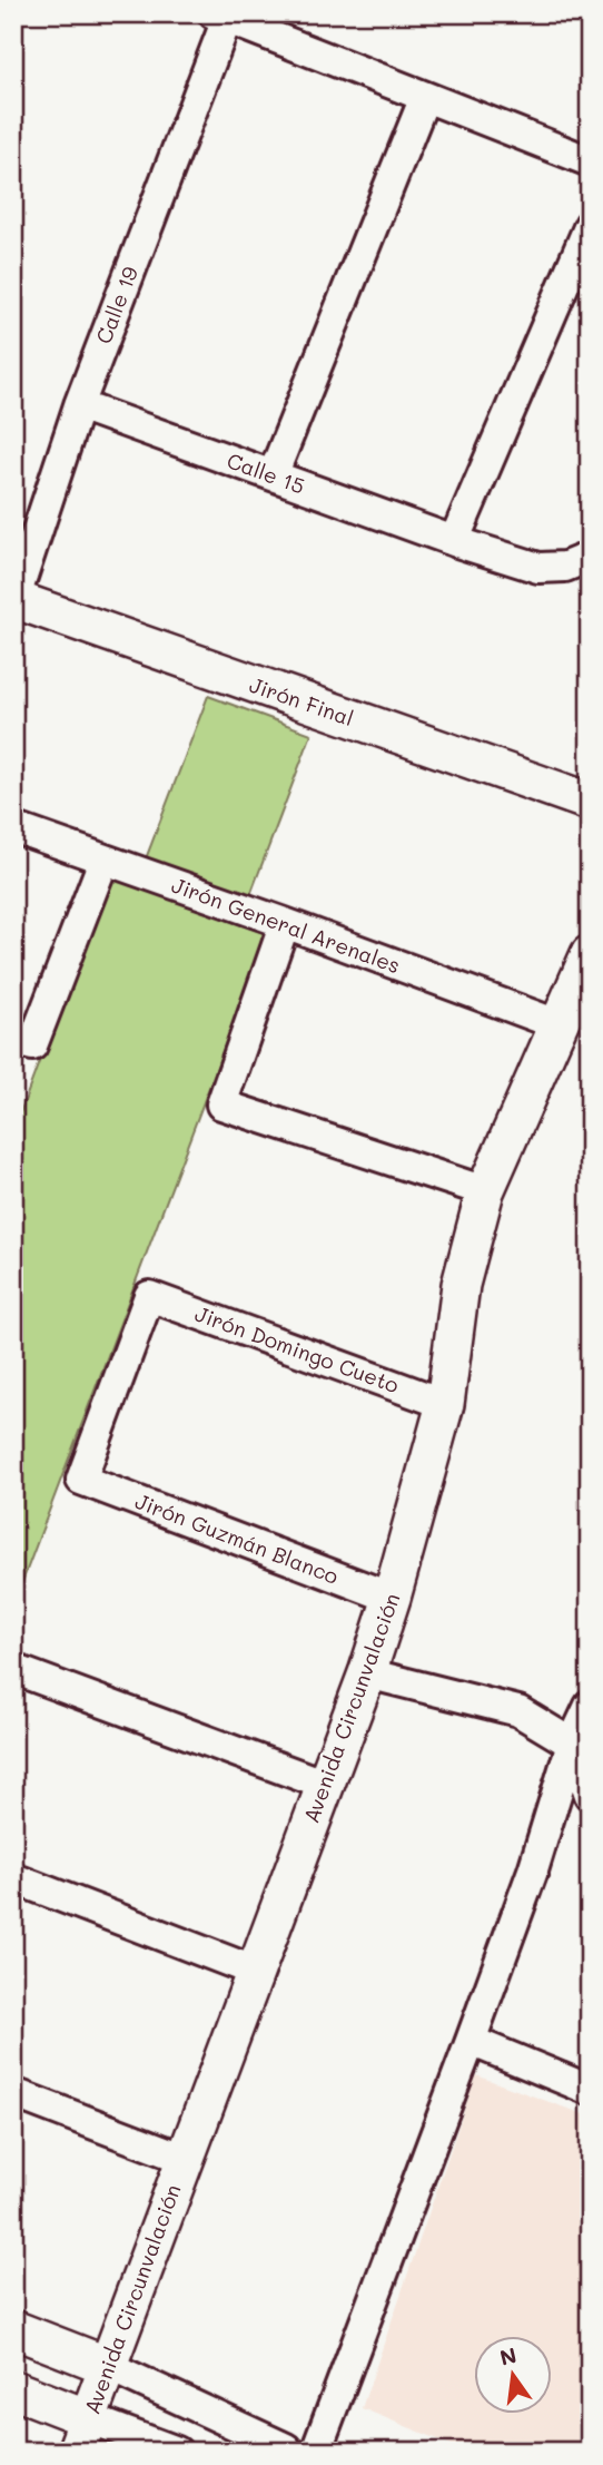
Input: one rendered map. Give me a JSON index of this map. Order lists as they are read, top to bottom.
{
  "streets": {
    "street": [
      "Calle 19",
      "Calle 15",
      "Jirón Final",
      "Jirón General Arenales",
      "Jirón Domingo Cueto",
      "Jirón Guzmán Blanco",
      "Avenida Circunvalación"
    ]
  },
  "crossings": [
    ["Calle 19", "Calle 15"],
    ["Calle 19", "Jirón Final"],
    ["Jirón General Arenales", "Avenida Circunvalación"],
    ["Jirón Domingo Cueto", "Jirón Guzmán Blanco"],
    ["Jirón Domingo Cueto", "Avenida Circunvalación"],
    ["Jirón Guzmán Blanco", "Avenida Circunvalación"]
  ],
  "north": "top"
}
